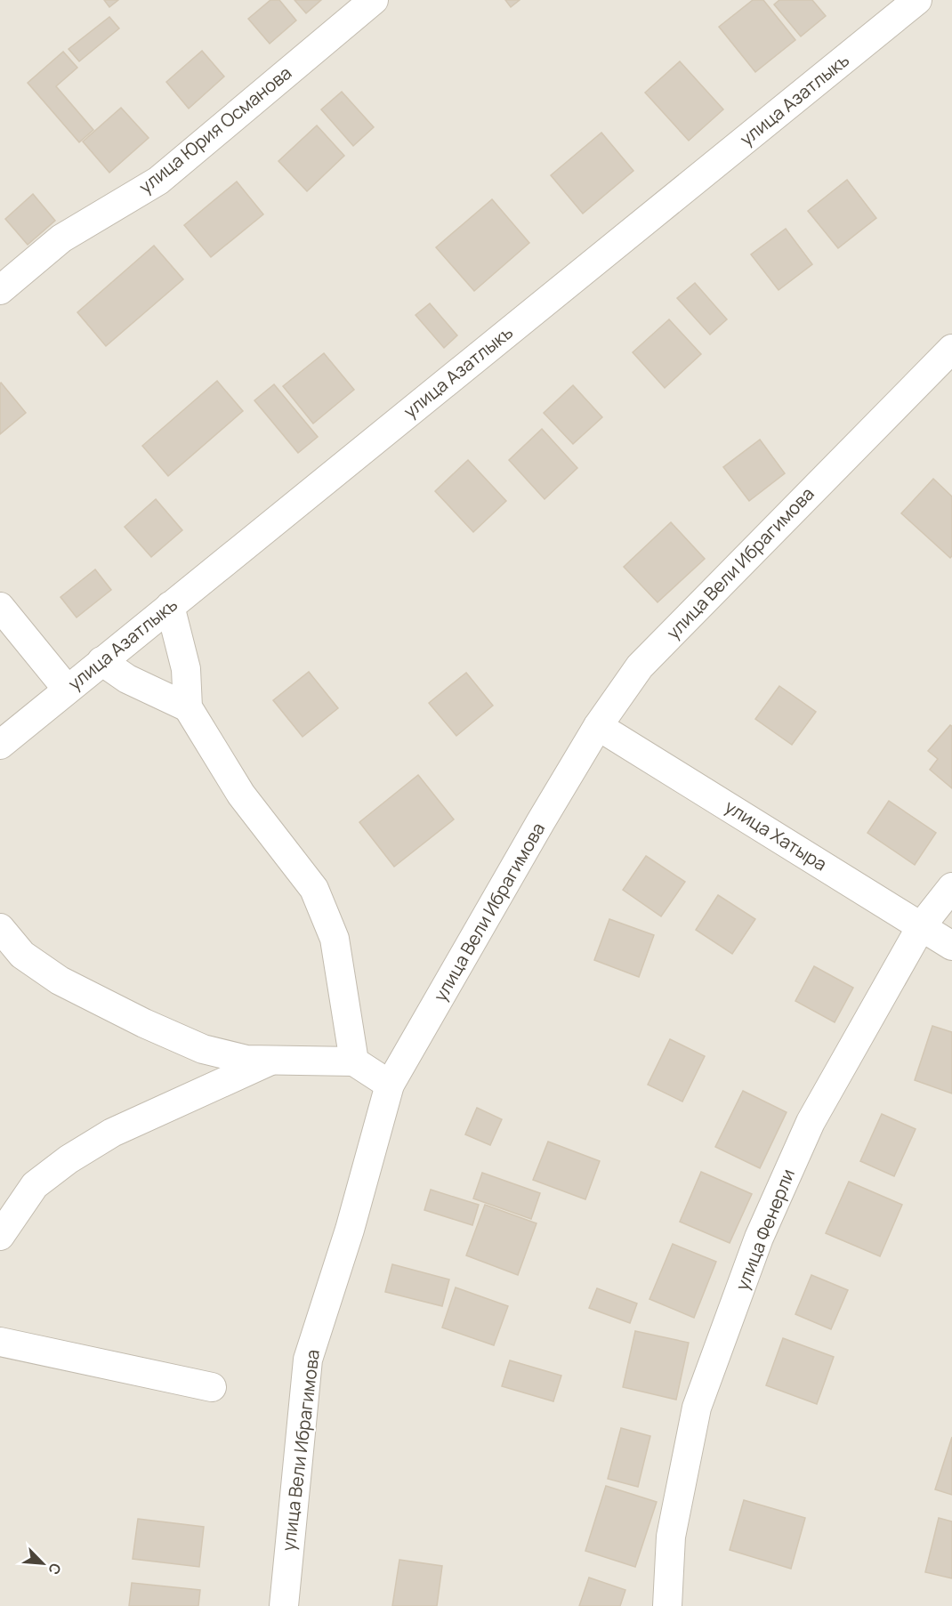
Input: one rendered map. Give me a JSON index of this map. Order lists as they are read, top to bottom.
{
  "streets": {
    "street": [
      "улица Азатлыкъ",
      "улица Юрия Османова",
      "улица Вели Ибрагимова",
      "улица Хатыра",
      "улица Фенерли"
    ]
  },
  "crossings": [
    ["улица Вели Ибрагимова", "улица Хатыра"],
    ["улица Хатыра", "улица Фенерли"]
  ],
  "north": "bottom right"
}
